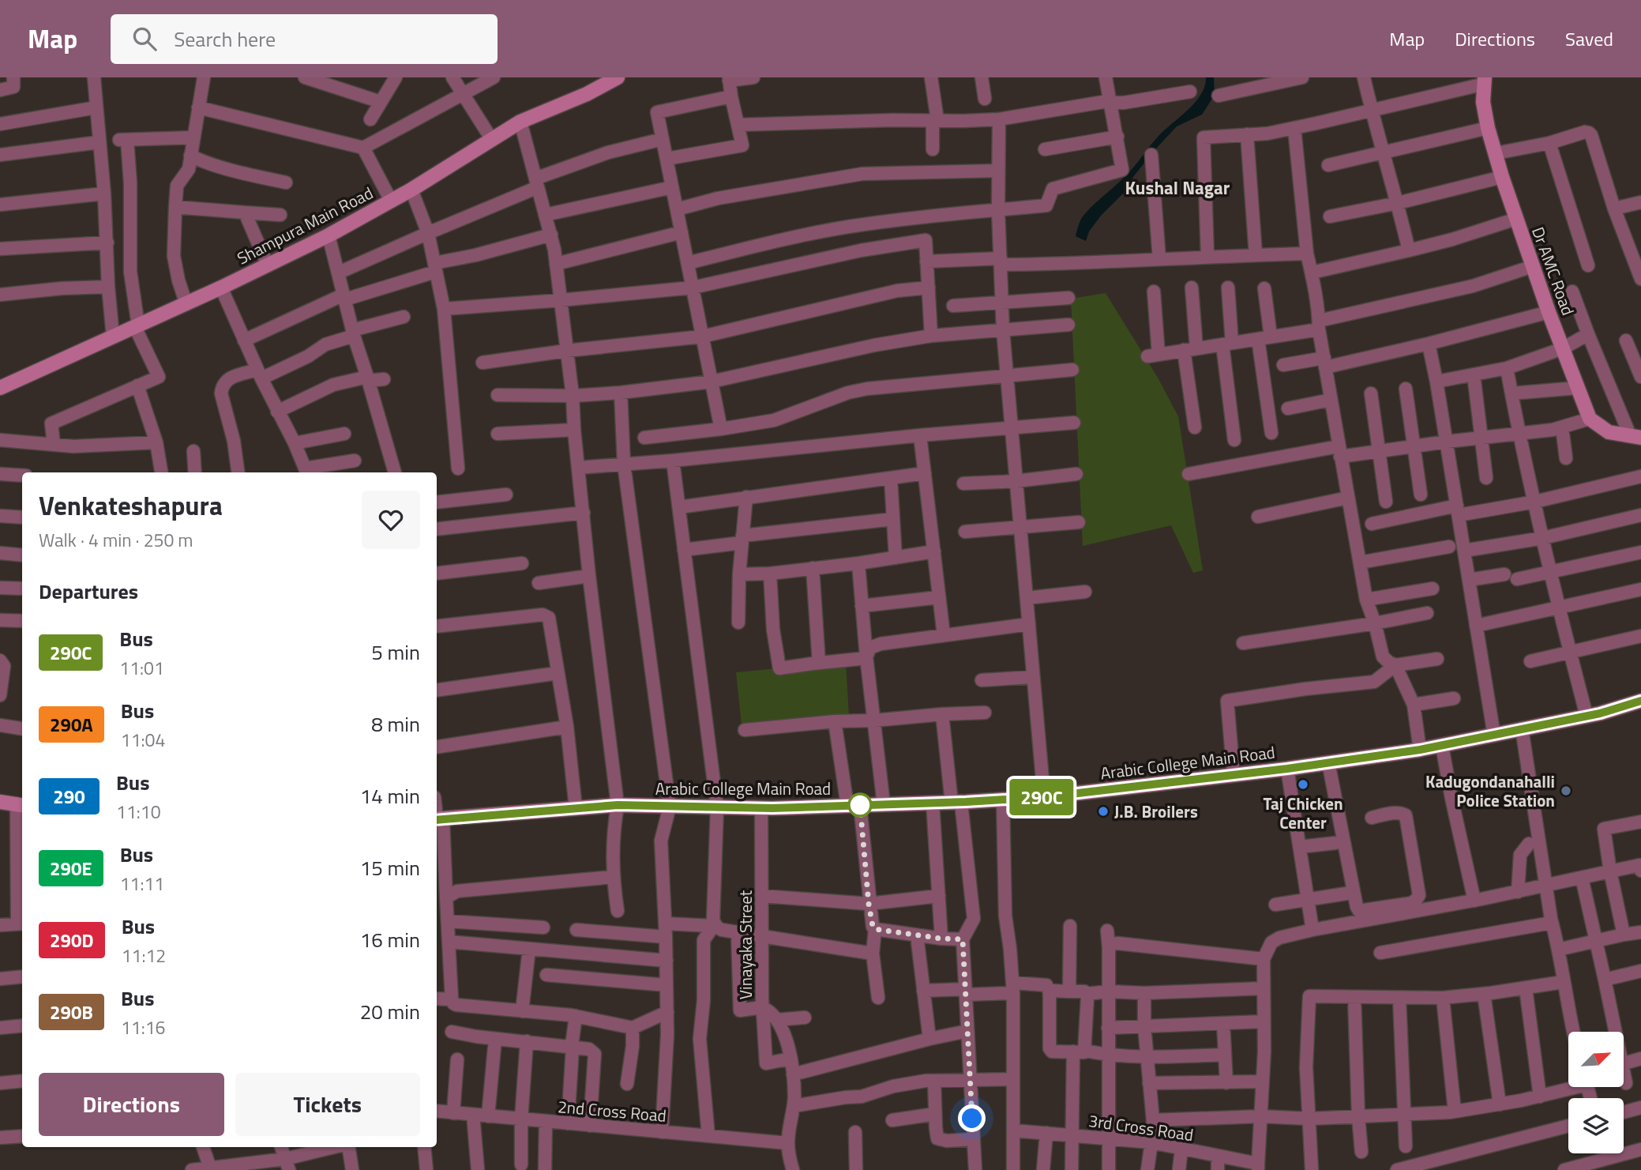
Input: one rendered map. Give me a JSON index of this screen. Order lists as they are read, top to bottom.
{
  "streets": {
    "main road": ["Shampura Main Road", "Dr AMC Road", "Arabic College Main Road"],
    "street": ["Vinayaka Street", "2nd Cross Road", "3rd Cross Road"]
  },
  "crossings": [
    ["Arabic College Main Road", "Vinayaka Street"],
    ["Vinayaka Street", "2nd Cross Road"]
  ],
  "districts": ["Kushal Nagar"],
  "places": ["Taj Chicken Center", "Kadugondanahalli Police Station", "J.B. Broilers"],
  "lines": ["bus line 290C"],
  "north": "top right",
  "page": {
    "header": "Map",
    "search": "Search here",
    "nav": ["Map", "Directions", "Saved"],
    "on_map": "290C",
    "heading": [
      ["Venkateshapura", "Walk · 4 min · 250 m"],
      "Departures"
    ],
    "list": [
      {
        "mark": "290C",
        "name": "Bus",
        "note": "11:01",
        "value": "5 min"
      },
      {
        "mark": "290A",
        "name": "Bus",
        "note": "11:04",
        "value": "8 min"
      },
      {
        "mark": "290",
        "name": "Bus",
        "note": "11:10",
        "value": "14 min"
      },
      {
        "mark": "290E",
        "name": "Bus",
        "note": "11:11",
        "value": "15 min"
      },
      {
        "mark": "290D",
        "name": "Bus",
        "note": "11:12",
        "value": "16 min"
      },
      {
        "mark": "290B",
        "name": "Bus",
        "note": "11:16",
        "value": "20 min"
      }
    ],
    "buttons": ["Directions", "Tickets"]
  }
}
